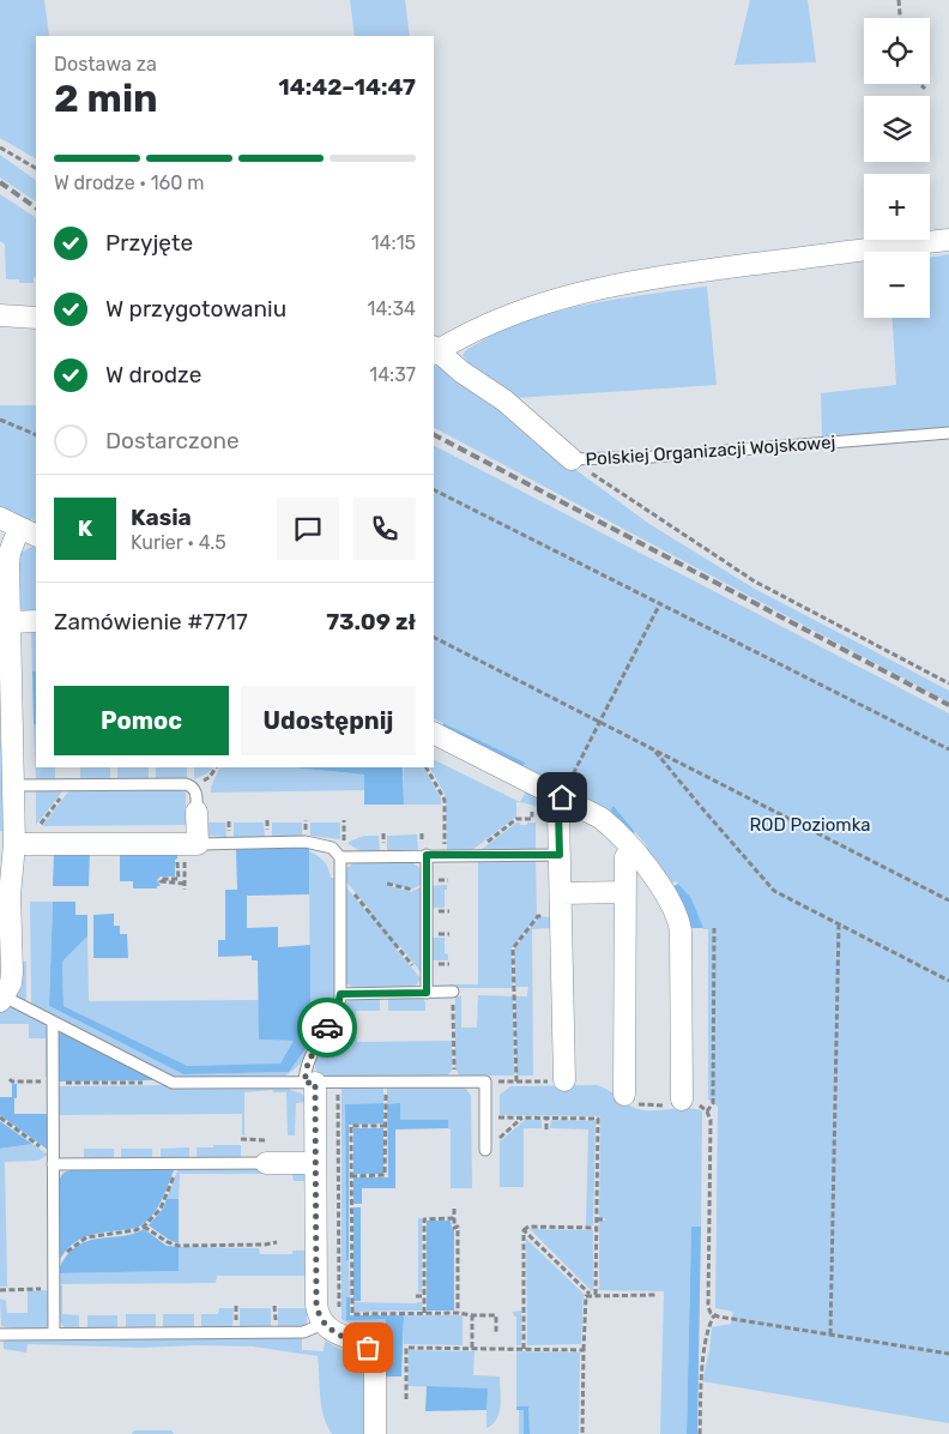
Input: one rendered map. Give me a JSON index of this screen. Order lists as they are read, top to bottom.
{
  "streets": {
    "street": ["Polskiej Organizacji Wojskowej"]
  },
  "parks": ["ROD Poziomka"],
  "page": {
    "map_buttons": ["+", "−"],
    "heading": ["2 min", "Dostawa za", "14:42–14:47"],
    "panel": [
      "Kasia",
      "Kurier · 4.5",
      "Zamówienie #7717",
      "73.09 zł"
    ],
    "bar": "W drodze · 160 m",
    "list": [
      ["Przyjęte", "14:15"],
      ["W przygotowaniu", "14:34"],
      ["W drodze", "14:37"],
      "Dostarczone"
    ],
    "round": "K",
    "buttons": ["Pomoc", "Udostępnij"]
  }
}
